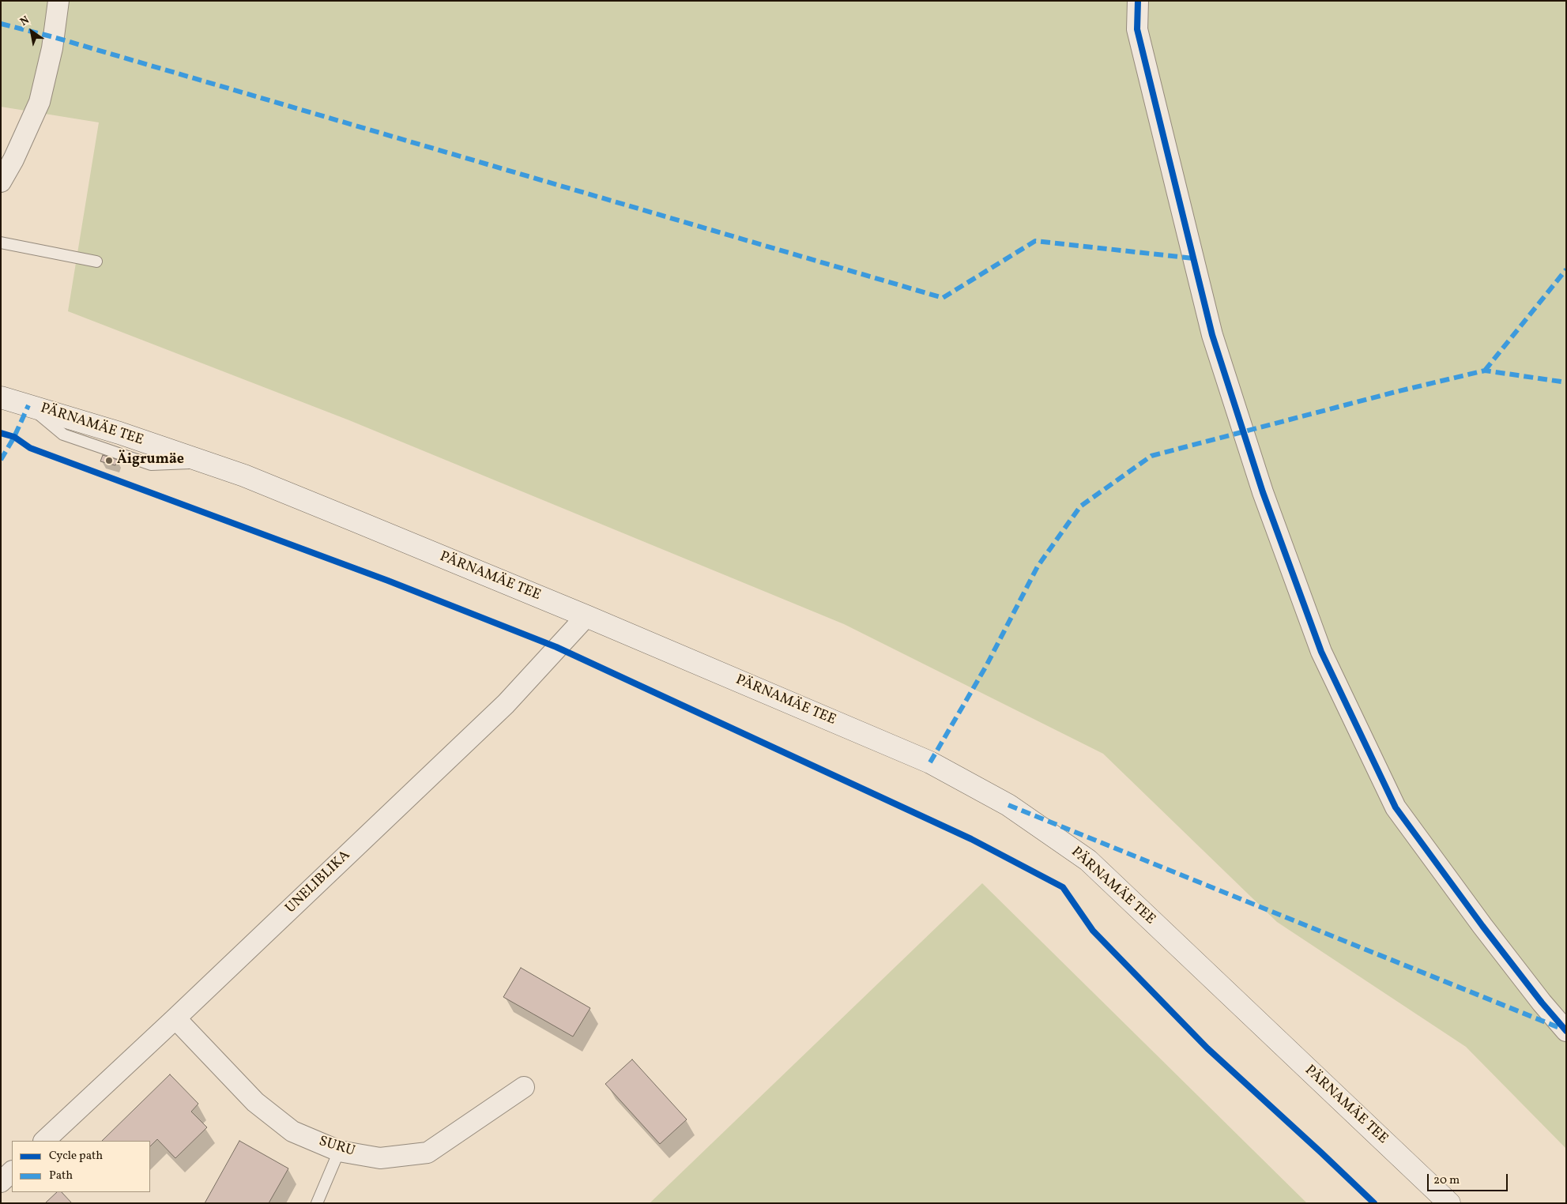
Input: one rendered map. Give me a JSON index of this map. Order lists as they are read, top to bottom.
{
  "streets": {
    "main road": ["PÄRNAMÄE TEE"],
    "street": ["UNELIBLIKA", "SURU"]
  },
  "crossings": [
    ["PÄRNAMÄE TEE", "UNELIBLIKA"],
    ["UNELIBLIKA", "SURU"]
  ],
  "places": ["Äigrumäe"],
  "legend": ["Cycle path", "Path"],
  "scale_bar": "20 m",
  "north": "top left"
}
